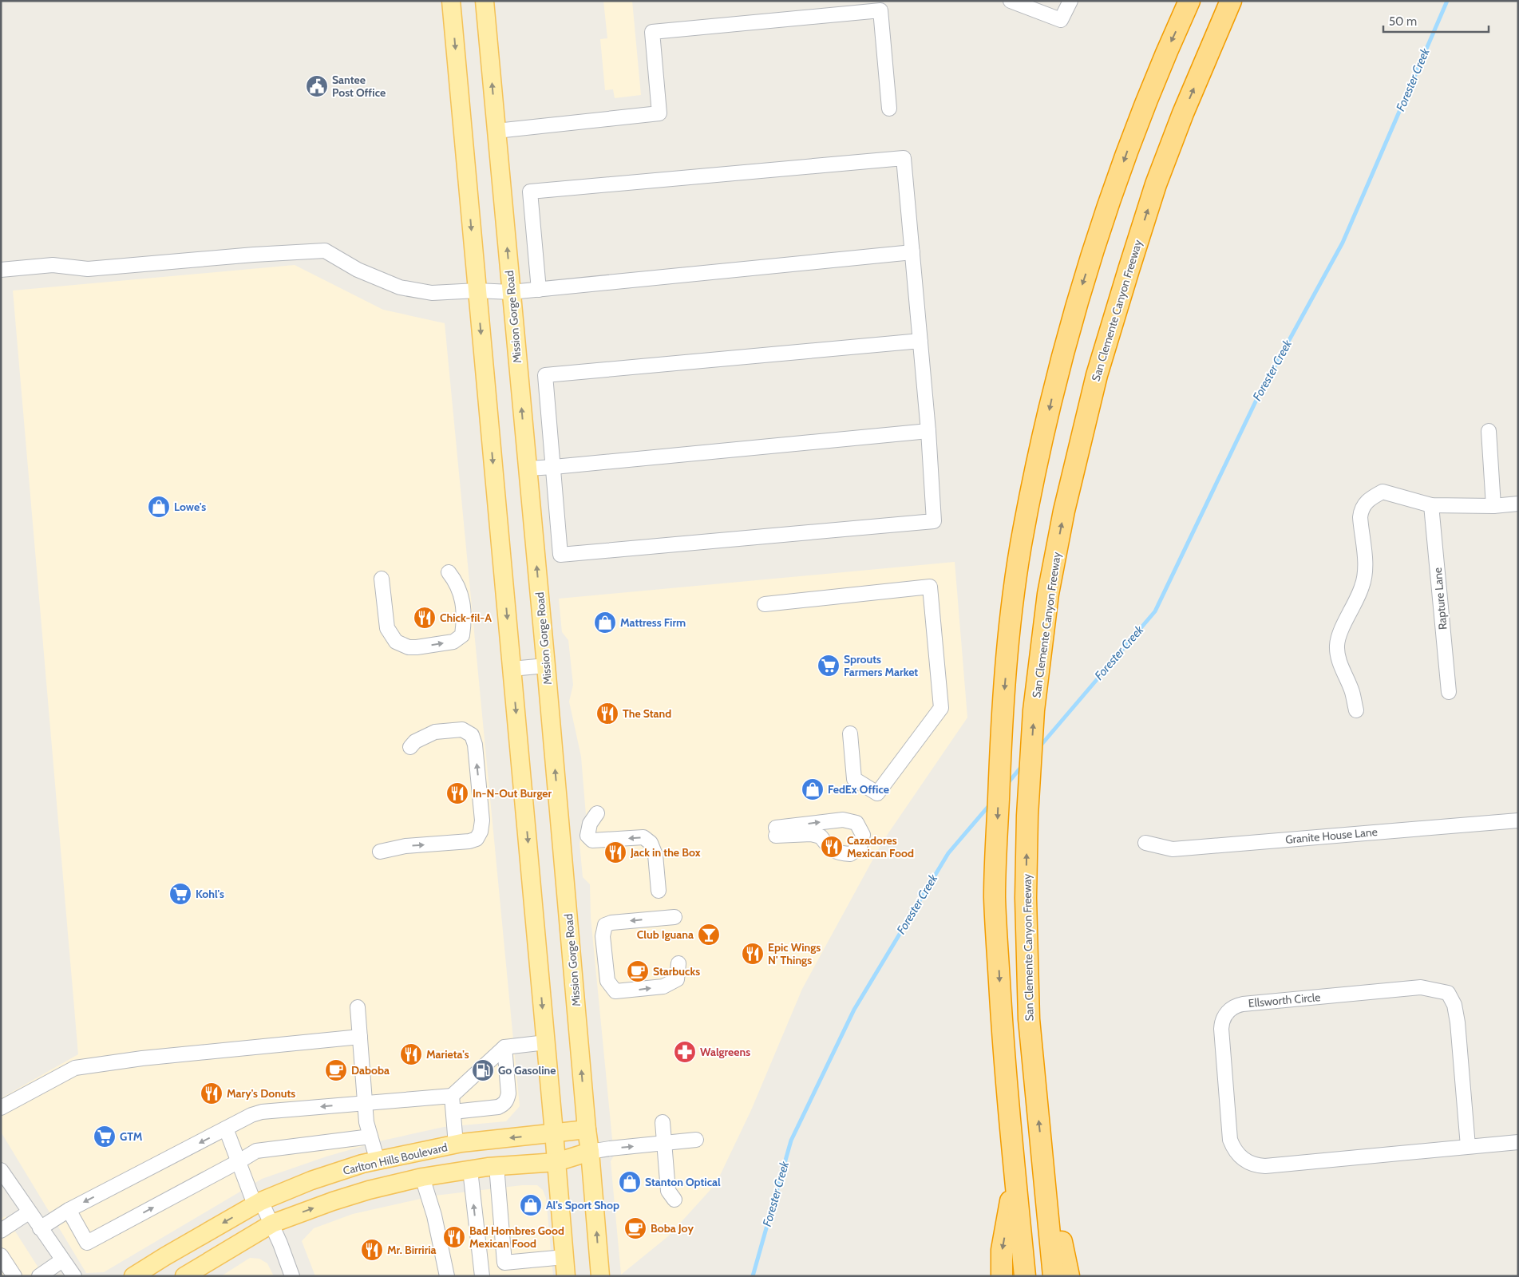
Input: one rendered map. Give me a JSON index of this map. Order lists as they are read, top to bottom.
{
  "streets": {
    "highway": ["San Clemente Canyon Freeway"],
    "main road": ["Mission Gorge Road", "Carlton Hills Boulevard"],
    "street": ["Rapture Lane", "Granite House Lane", "Ellsworth Circle"]
  },
  "crossings": [
    ["Mission Gorge Road", "Carlton Hills Boulevard"]
  ],
  "water": ["Forester Creek"],
  "places": {
    "public building": ["Santee Post Office"],
    "shop": [
      "Lowe's",
      "Mattress Firm",
      "FedEx Office",
      "Stanton Optical",
      "Al's Sport Shop"
    ],
    "restaurant": [
      "Chick-fil-A",
      "The Stand",
      "In-N-Out Burger",
      "Cazadores Mexican Food",
      "Jack in the Box",
      "Epic Wings N' Things",
      "Marieta's",
      "Mary's Donuts",
      "Bad Hombres Good Mexican Food",
      "Mr. Birriria"
    ],
    "supermarket": ["Sprouts Farmers Market", "Kohl's", "GTM"],
    "bar": ["Club Iguana"],
    "cafe": ["Starbucks", "Daboba", "Boba Joy"],
    "pharmacy": ["Walgreens"],
    "fuel station": ["Go Gasoline"]
  },
  "scale_bar": "50 m"
}
